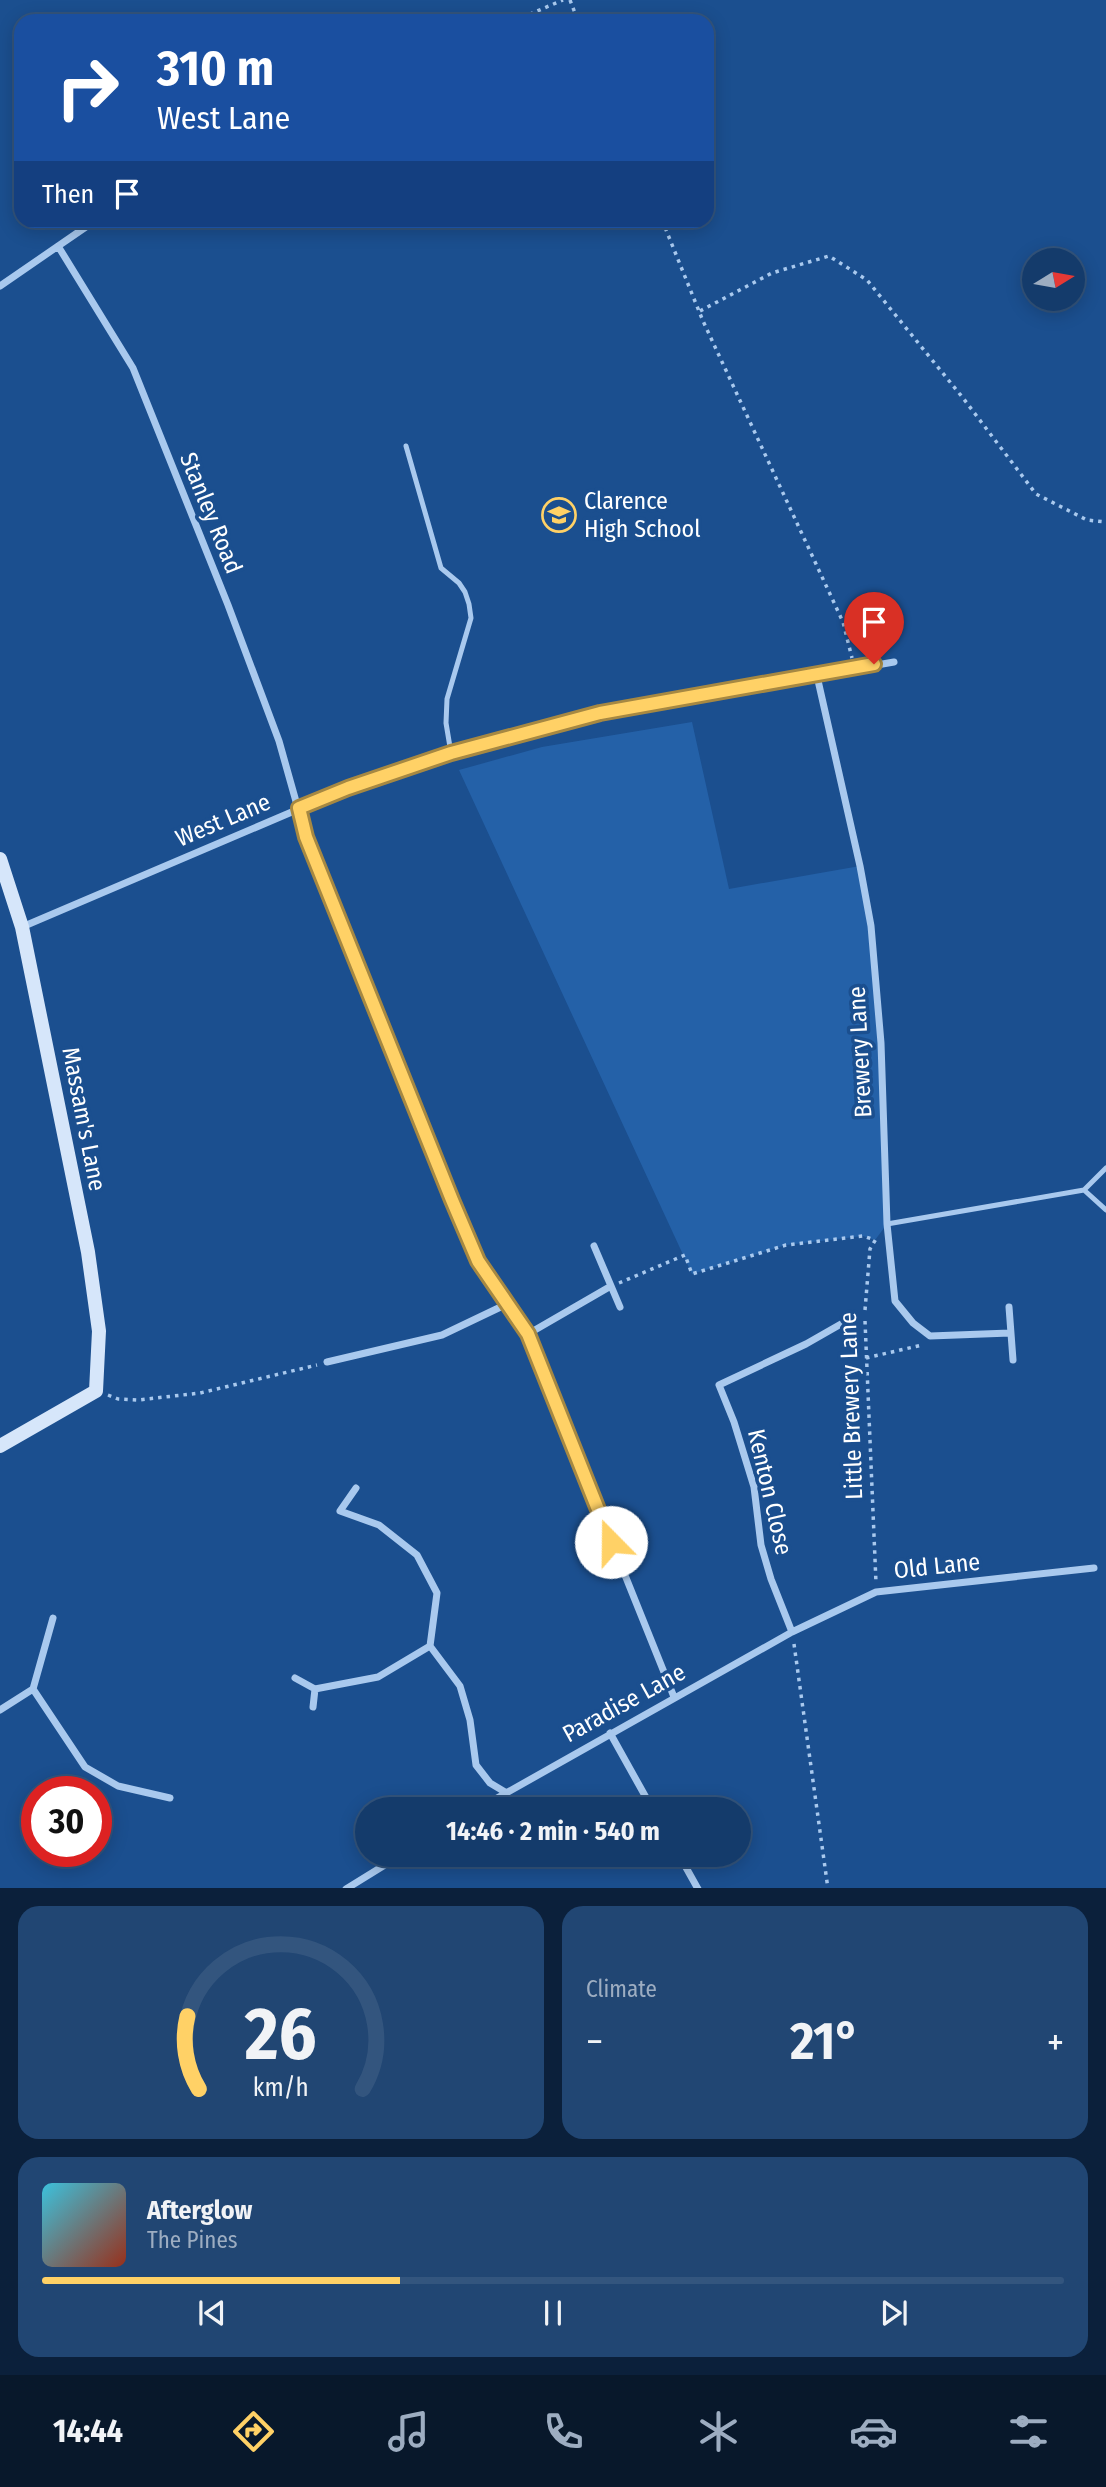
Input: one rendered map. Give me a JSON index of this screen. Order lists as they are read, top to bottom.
{
  "streets": {
    "street": [
      "Stanley Road",
      "West Lane",
      "Brewery Lane",
      "Massam's Lane",
      "Kenton Close",
      "Old Lane",
      "Paradise Lane"
    ],
    "path": ["Little Brewery Lane"]
  },
  "crossings": [
    ["Stanley Road", "West Lane"],
    ["Stanley Road", "Paradise Lane"],
    ["West Lane", "Brewery Lane"],
    ["West Lane", "Massam's Lane"],
    ["Brewery Lane", "Little Brewery Lane"],
    ["Little Brewery Lane", "Old Lane"],
    ["Kenton Close", "Old Lane"],
    ["Kenton Close", "Paradise Lane"],
    ["Old Lane", "Paradise Lane"]
  ],
  "places": {
    "school or university": ["Clarence High School"]
  },
  "north": "right",
  "page": {
    "turn": ["310 m", "West Lane"],
    "then": "Then",
    "limit": "30",
    "trip": "14:46 · 2 min · 540 m",
    "tile": "Climate",
    "heat": ["−", "21°", "+"],
    "song": ["Afterglow", "The Pines"],
    "tabs": "14:44",
    "gauge": ["26", "km/h"]
  }
}
